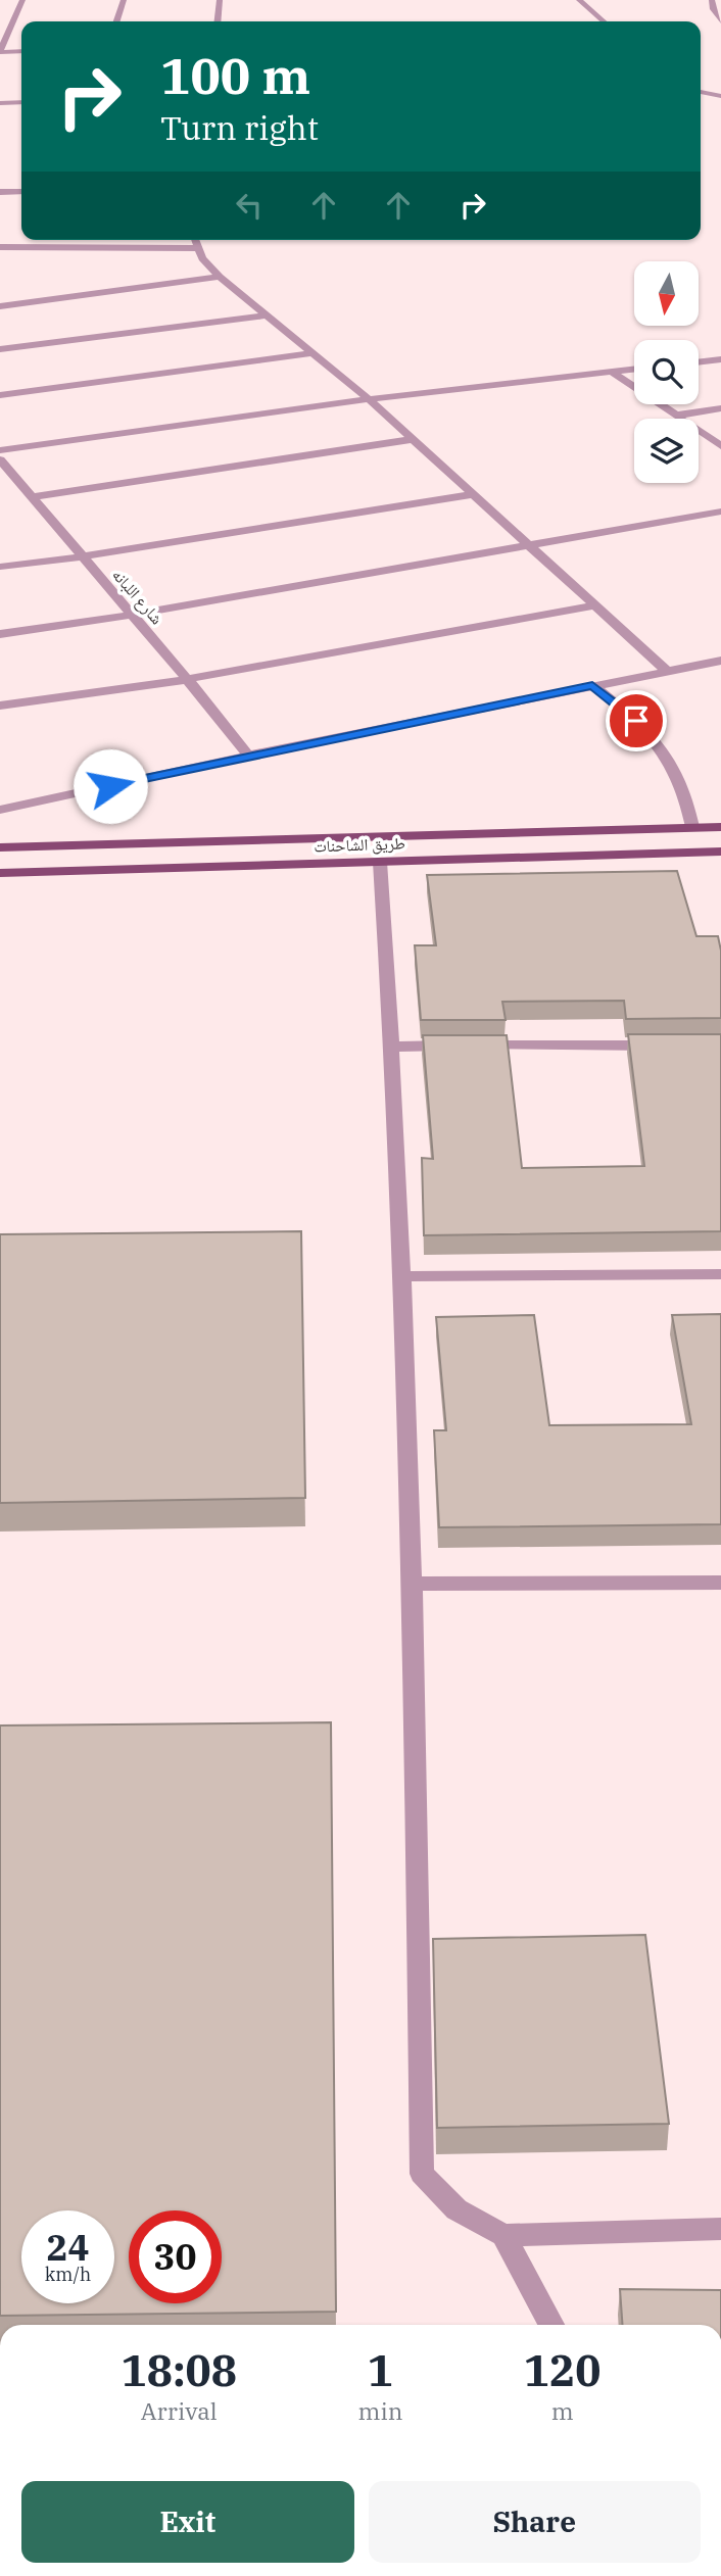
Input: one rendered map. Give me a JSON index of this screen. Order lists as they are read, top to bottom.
{
  "streets": {
    "main road": ["طريق الشاحنات"],
    "street": ["شارع اللبانه"]
  },
  "north": "bottom",
  "page": {
    "turn": ["100 m", "Turn right"],
    "speed": "24 km/h",
    "limit": "30",
    "eta": [
      "18:08",
      "Arrival",
      "1",
      "min",
      "120",
      "m"
    ],
    "buttons": ["Exit", "Share"]
  }
}
